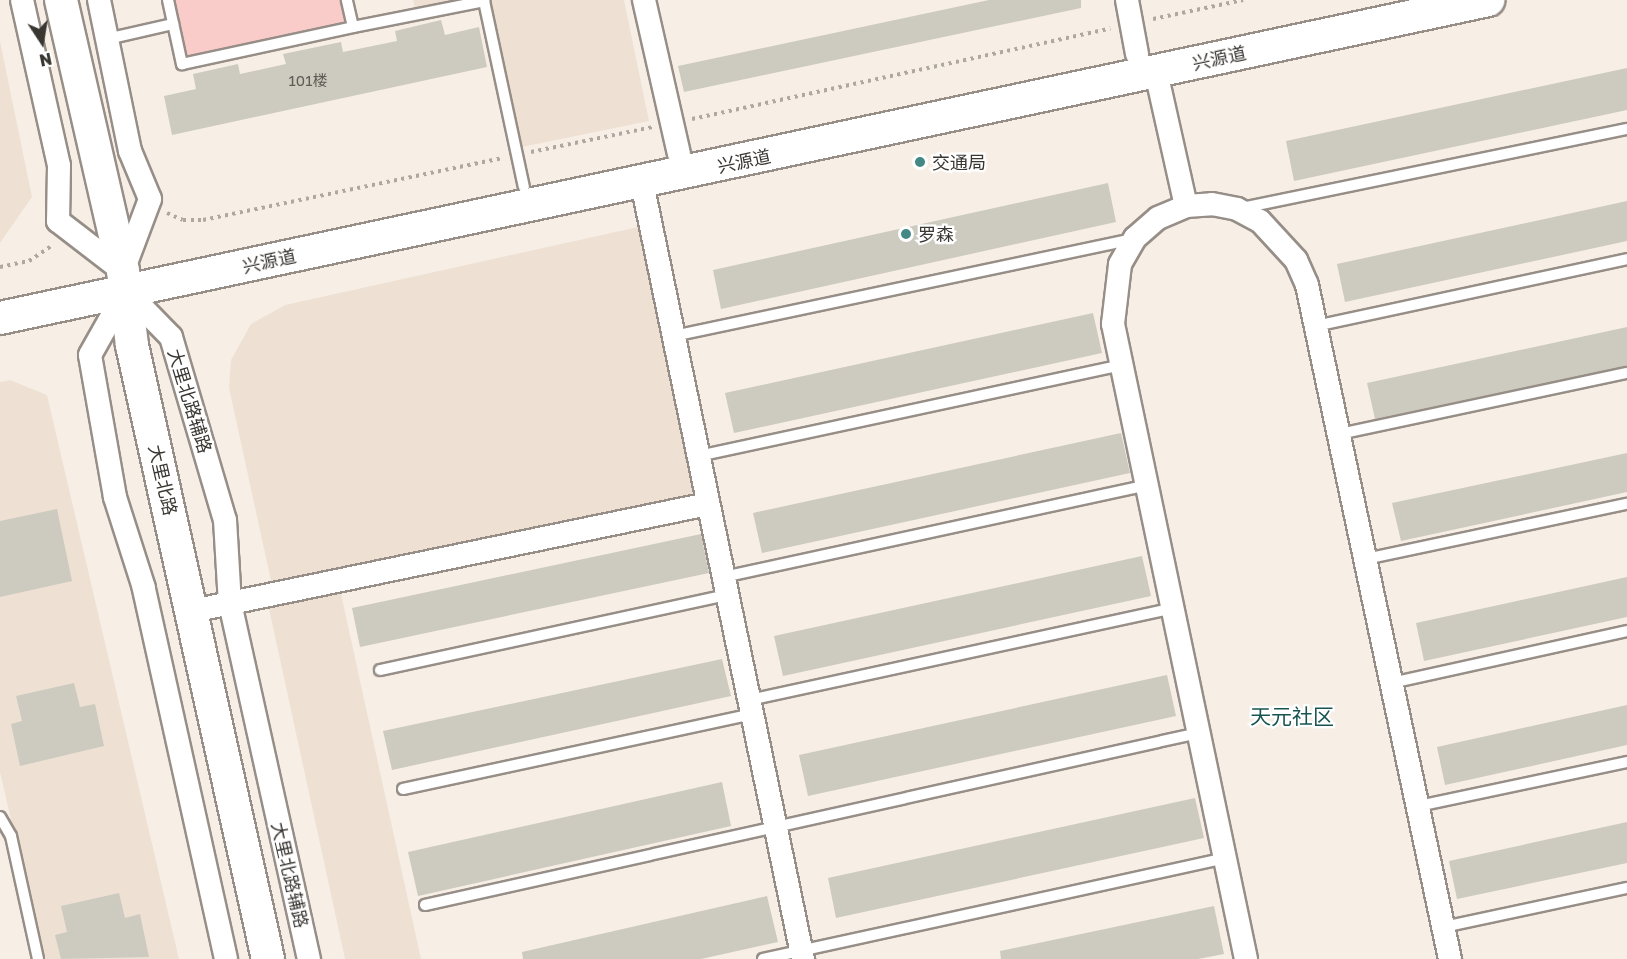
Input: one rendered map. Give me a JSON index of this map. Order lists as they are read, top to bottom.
{
  "streets": {
    "main road": ["兴源道", "大里北路"],
    "street": ["大里北路辅路"]
  },
  "crossings": [
    ["兴源道", "大里北路辅路"],
    ["兴源道", "大里北路"],
    ["大里北路辅路", "大里北路"]
  ],
  "districts": ["天元社区"],
  "places": ["交通局", "罗森"],
  "house_numbers": ["101楼"],
  "north": "bottom"
}
